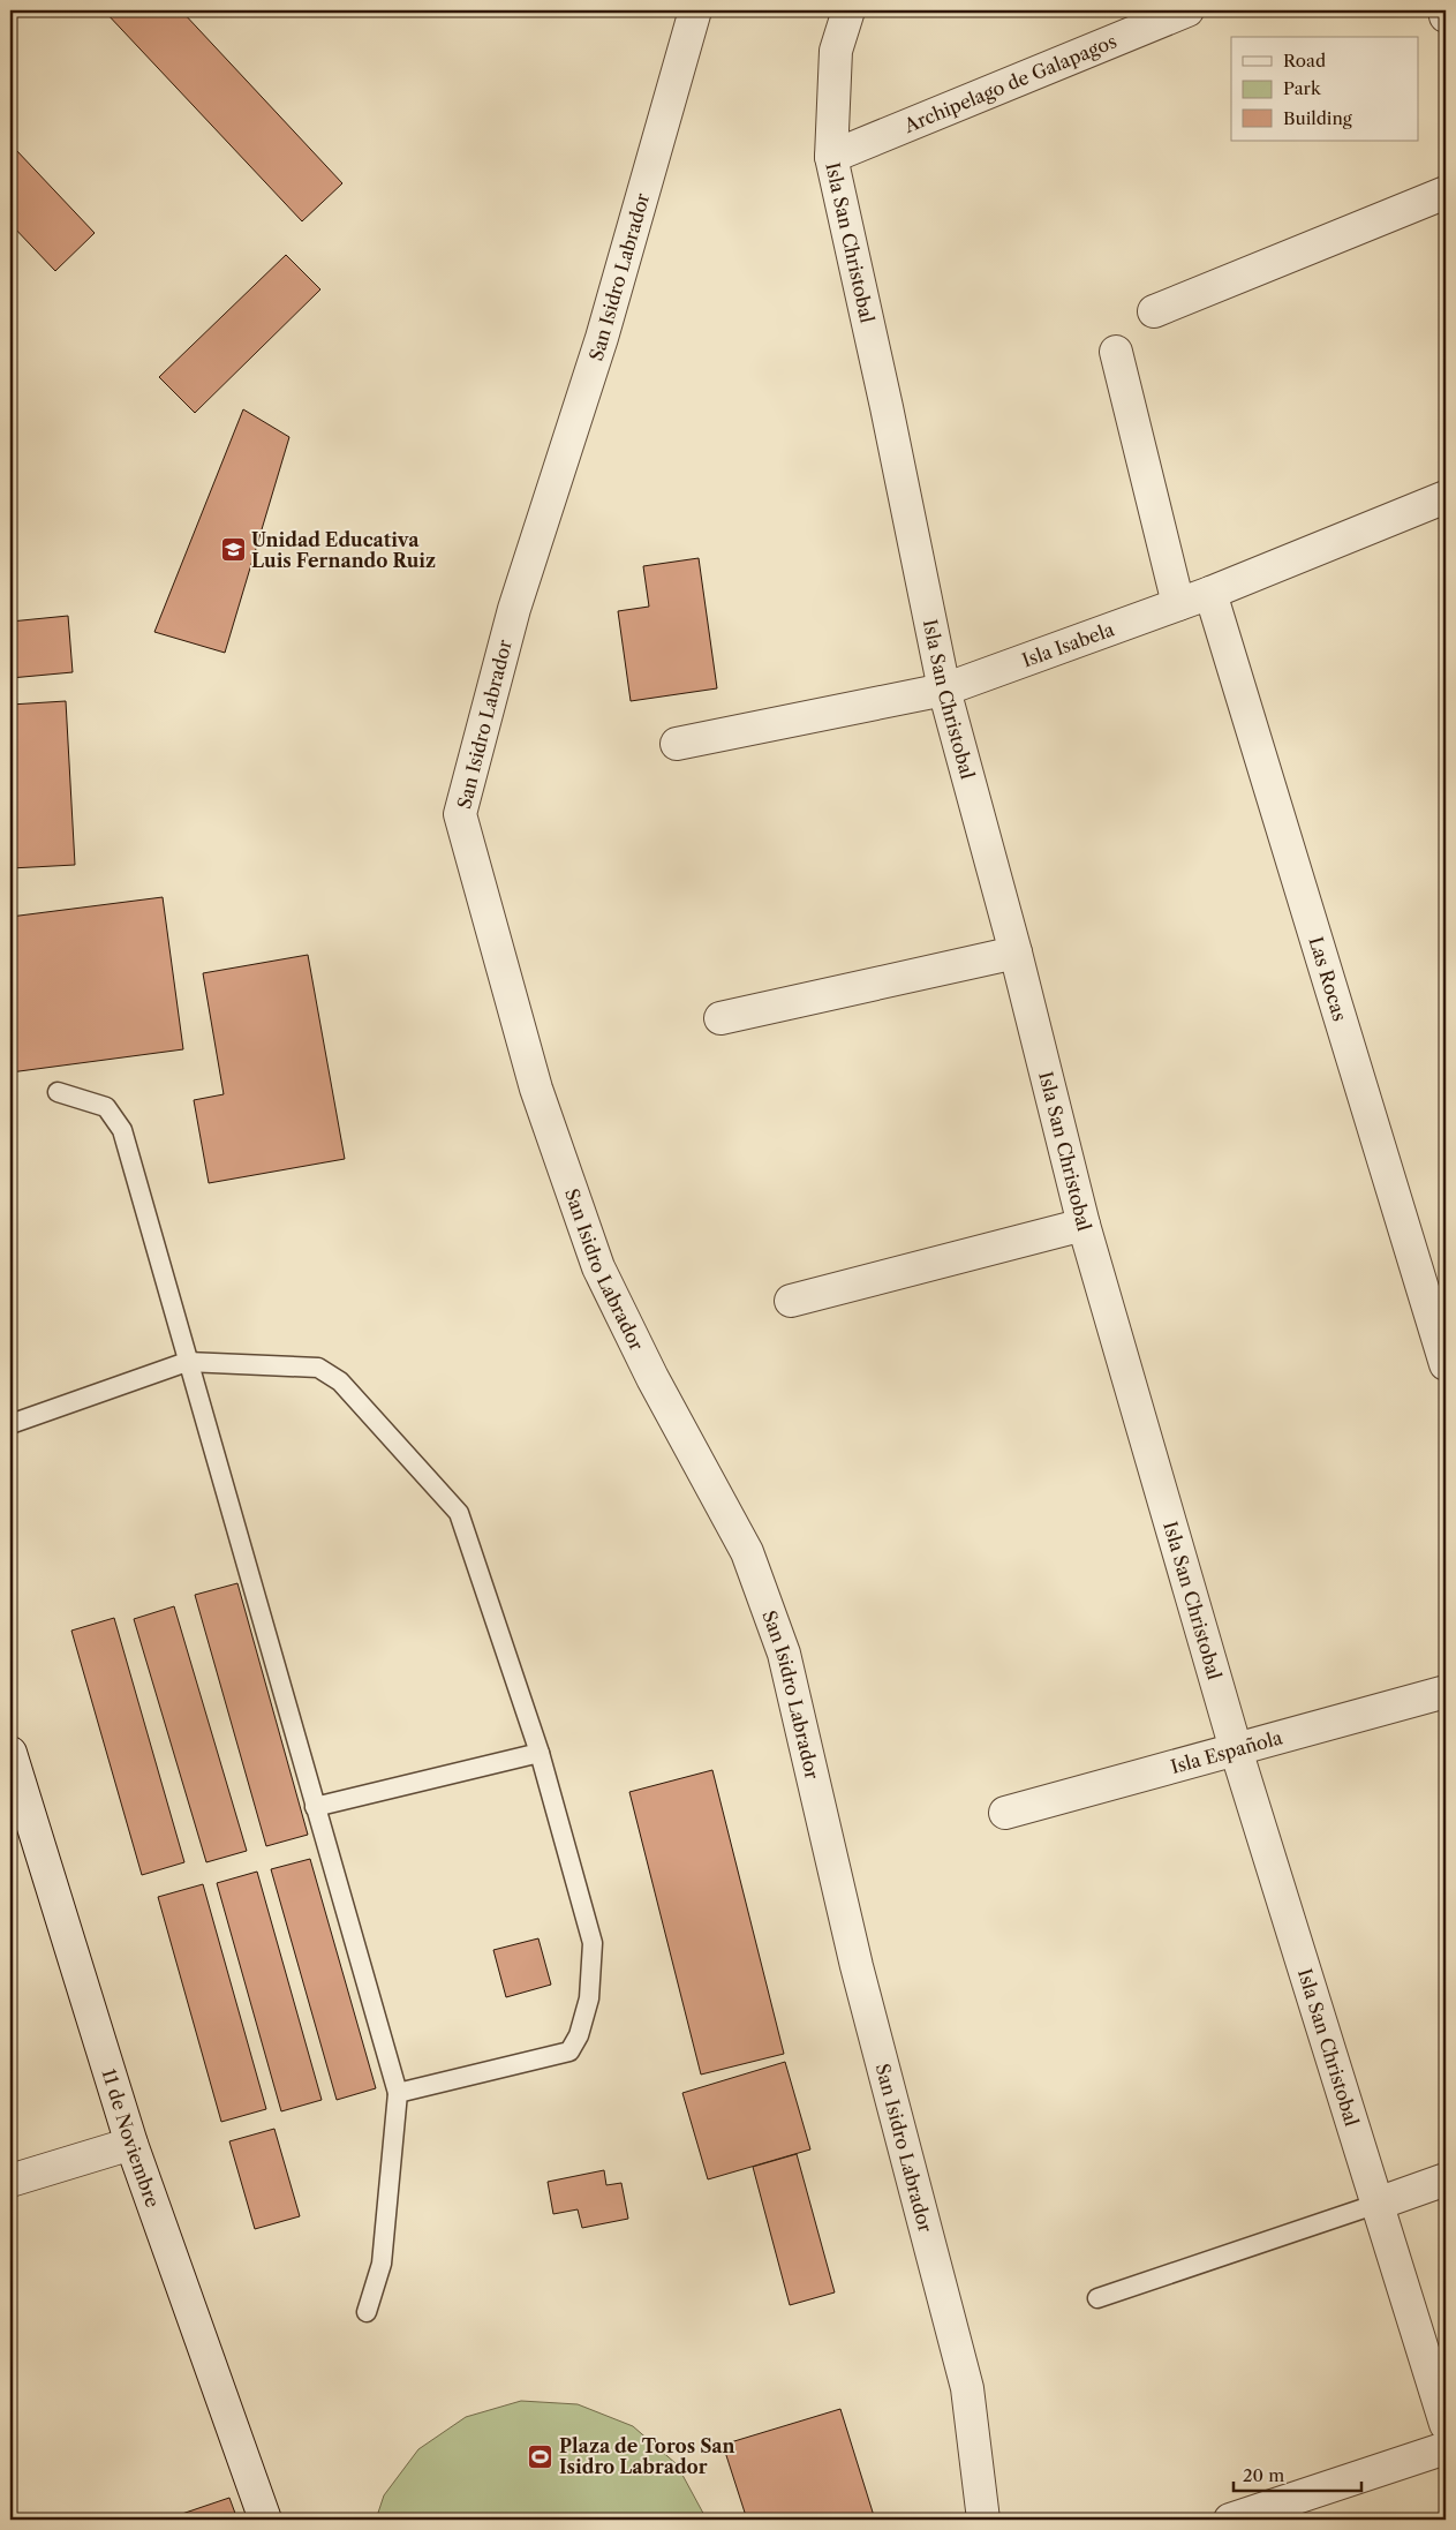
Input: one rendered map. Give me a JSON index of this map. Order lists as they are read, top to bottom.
{
  "streets": {
    "street": [
      "Archipelago de Galapagos",
      "Isla San Christobal",
      "San Isidro Labrador",
      "Isla Isabela",
      "Las Rocas",
      "Isla Española",
      "11 de Noviembre"
    ]
  },
  "crossings": [
    ["Archipelago de Galapagos", "Isla San Christobal"],
    ["Isla San Christobal", "Isla Isabela"],
    ["Isla San Christobal", "Isla Española"],
    ["Isla Isabela", "Las Rocas"]
  ],
  "places": {
    "school or university": ["Unidad Educativa Luis Fernando Ruiz"],
    "sports": ["Plaza de Toros San Isidro Labrador"]
  },
  "legend": ["Road", "Park", "Building"],
  "scale_bar": "20 m"
}
